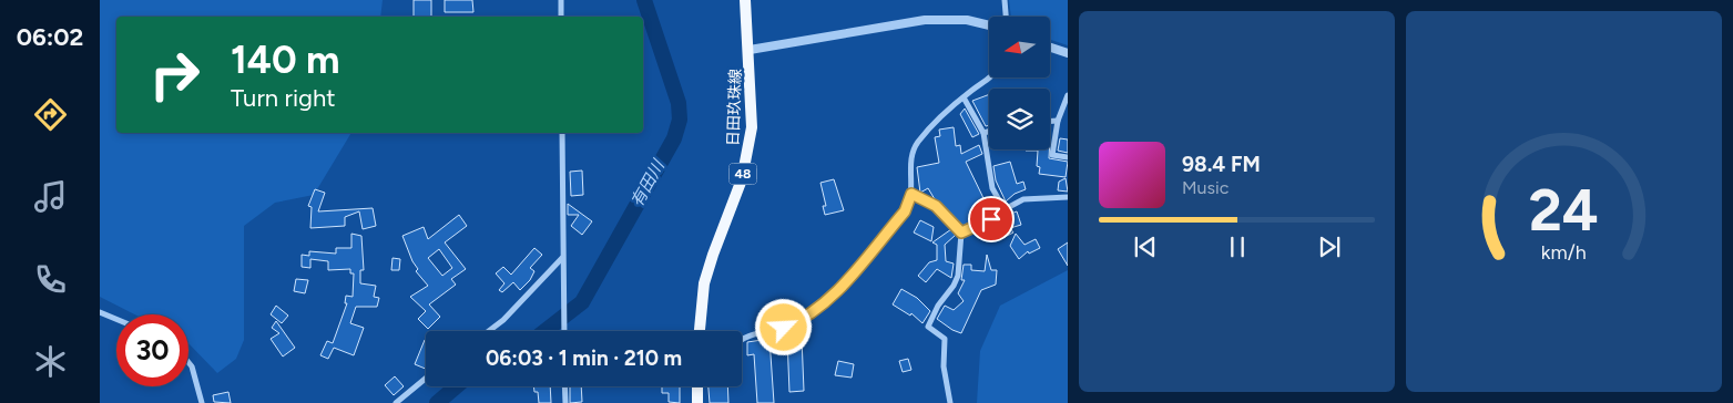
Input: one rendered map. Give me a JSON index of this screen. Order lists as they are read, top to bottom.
{
  "streets": {
    "main road": ["日田玖珠線", "48"]
  },
  "water": ["有田川"],
  "north": "left",
  "page": {
    "tabs": "06:02",
    "turn": ["140 m", "Turn right"],
    "song": ["98.4 FM", "Music"],
    "limit": "30",
    "trip": "06:03 · 1 min · 210 m",
    "gauge": ["24", "km/h"]
  }
}
